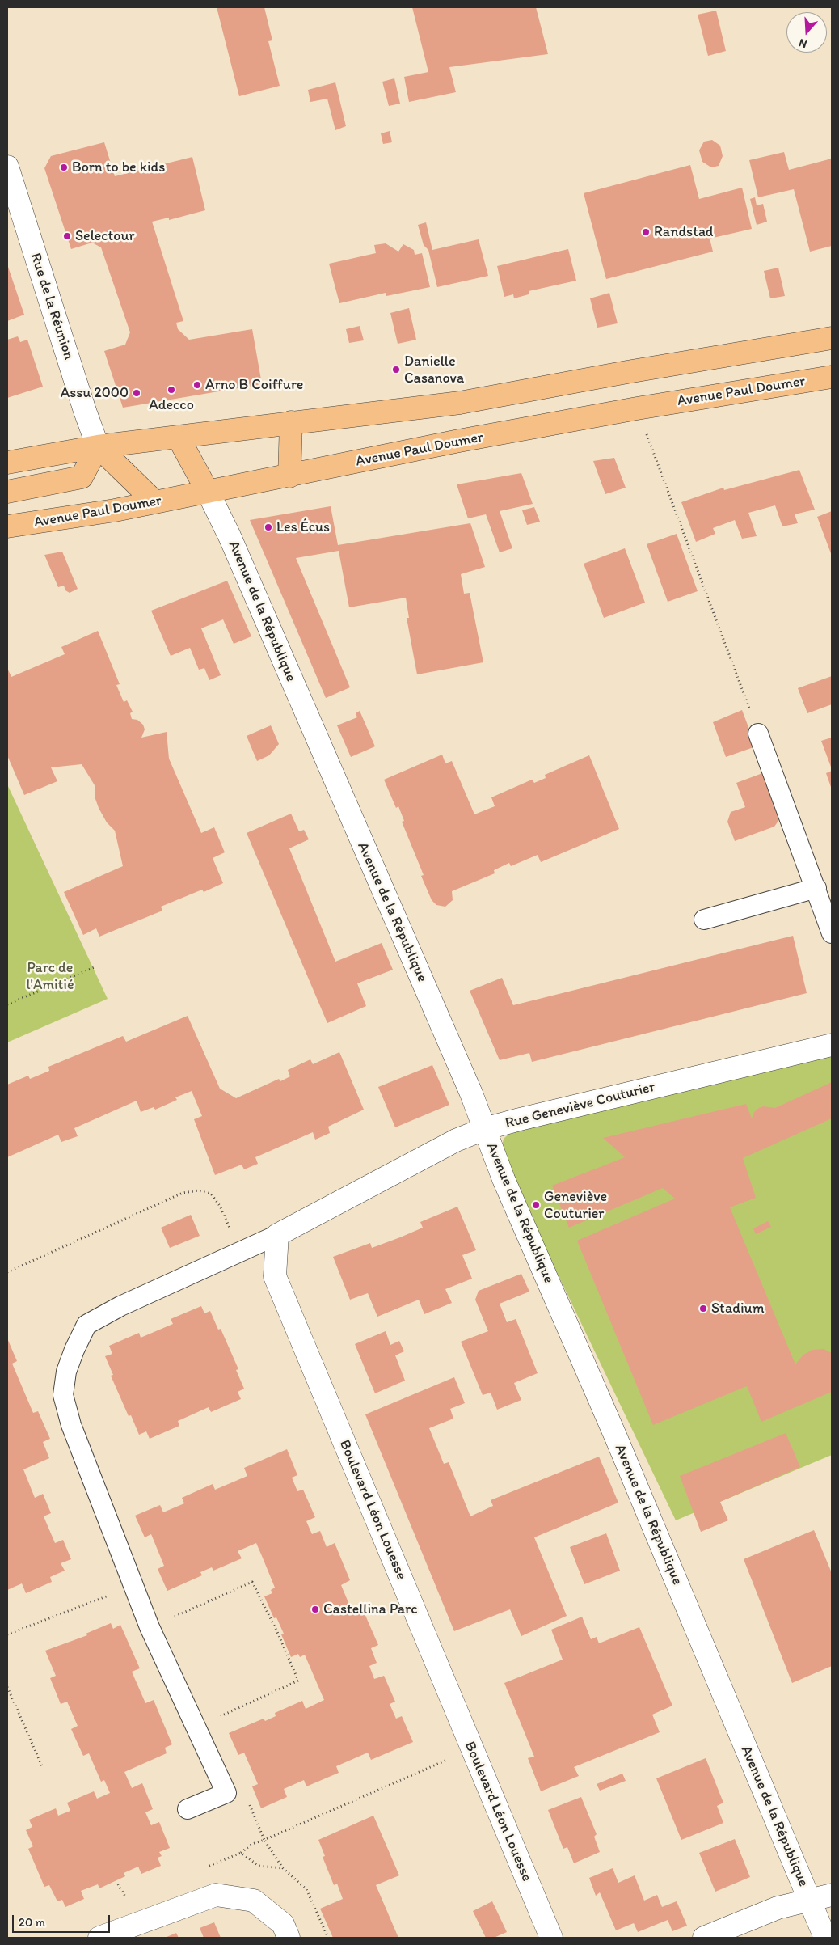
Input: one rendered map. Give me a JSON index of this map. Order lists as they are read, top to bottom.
{
  "streets": {
    "main road": ["Avenue Paul Doumer"],
    "street": [
      "Rue de la Réunion",
      "Avenue de la République",
      "Rue Geneviève Couturier",
      "Boulevard Léon Louesse"
    ]
  },
  "crossings": [
    ["Avenue Paul Doumer", "Avenue de la République"],
    ["Avenue de la République", "Rue Geneviève Couturier"],
    ["Rue Geneviève Couturier", "Boulevard Léon Louesse"]
  ],
  "parks": ["Parc de l'Amitié"],
  "places": [
    "Born to be kids",
    "Randstad",
    "Selectour",
    "Danielle Casanova",
    "Arno B Coiffure",
    "Adecco",
    "Assu 2000",
    "Les Écus",
    "Geneviève Couturier",
    "Stadium",
    "Castellina Parc"
  ],
  "scale_bar": "20 m",
  "north": "bottom"
}
